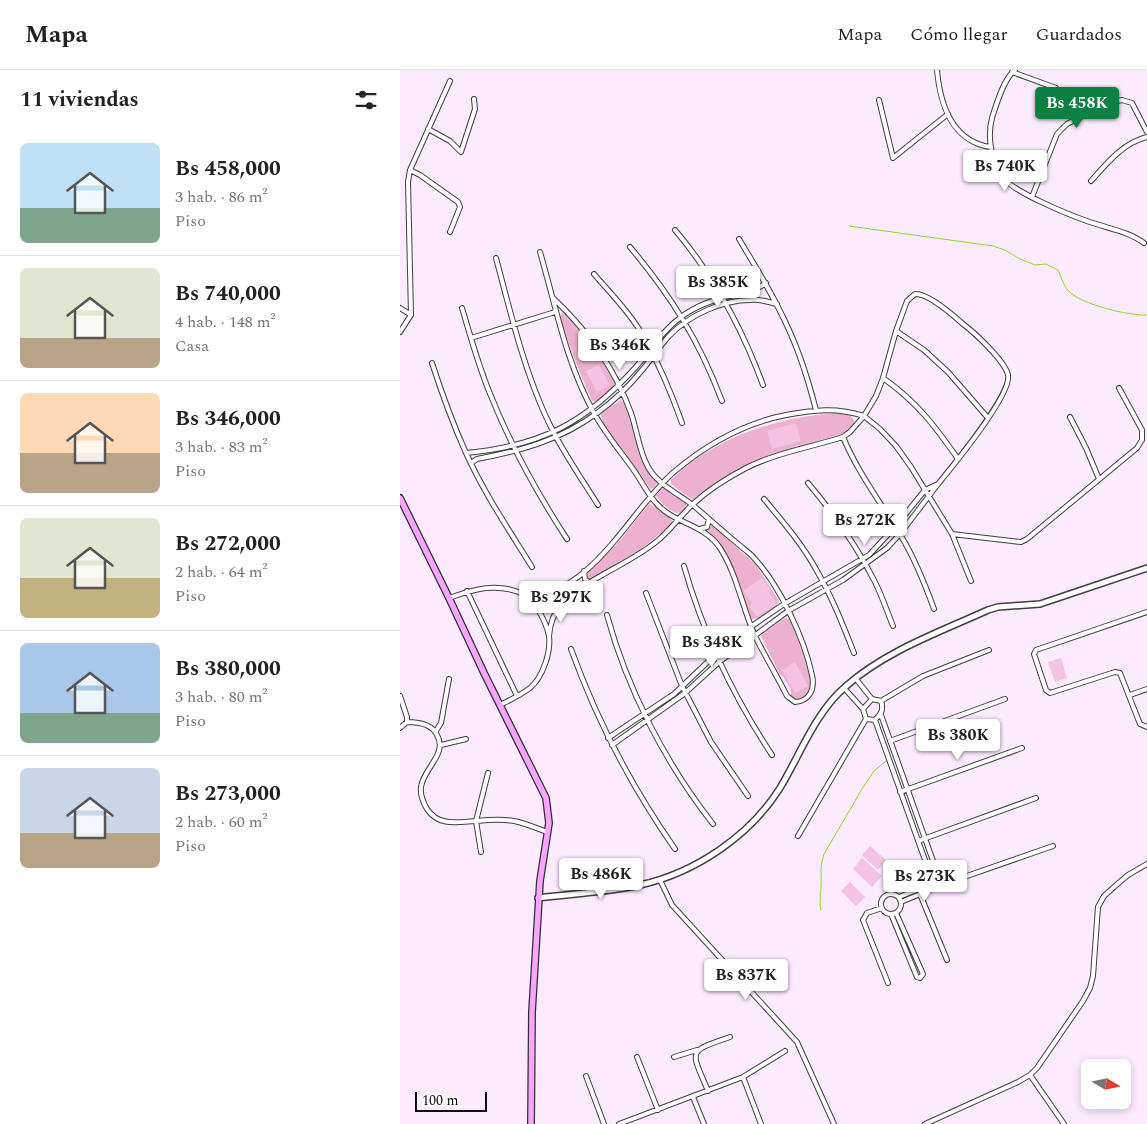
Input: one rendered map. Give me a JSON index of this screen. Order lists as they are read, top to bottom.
{
  "scale_bar": "100 m",
  "north": "right",
  "page": {
    "header": "Mapa",
    "nav": ["Mapa", "Cómo llegar", "Guardados"],
    "heading": "11 viviendas",
    "price": [
      "Bs 458K",
      "Bs 740K",
      "Bs 385K",
      "Bs 346K",
      "Bs 272K",
      "Bs 297K",
      "Bs 348K",
      "Bs 380K",
      "Bs 486K",
      "Bs 273K",
      "Bs 837K"
    ],
    "list": [
      {
        "name": "Bs 458,000",
        "note": "3 hab. · 86 m² · Piso"
      },
      {
        "name": "Bs 740,000",
        "note": "4 hab. · 148 m² · Casa"
      },
      {
        "name": "Bs 346,000",
        "note": "3 hab. · 83 m² · Piso"
      },
      {
        "name": "Bs 272,000",
        "note": "2 hab. · 64 m² · Piso"
      },
      {
        "name": "Bs 380,000",
        "note": "3 hab. · 80 m² · Piso"
      },
      {
        "name": "Bs 273,000",
        "note": "2 hab. · 60 m² · Piso"
      }
    ],
    "scale": "100 m"
  }
}
